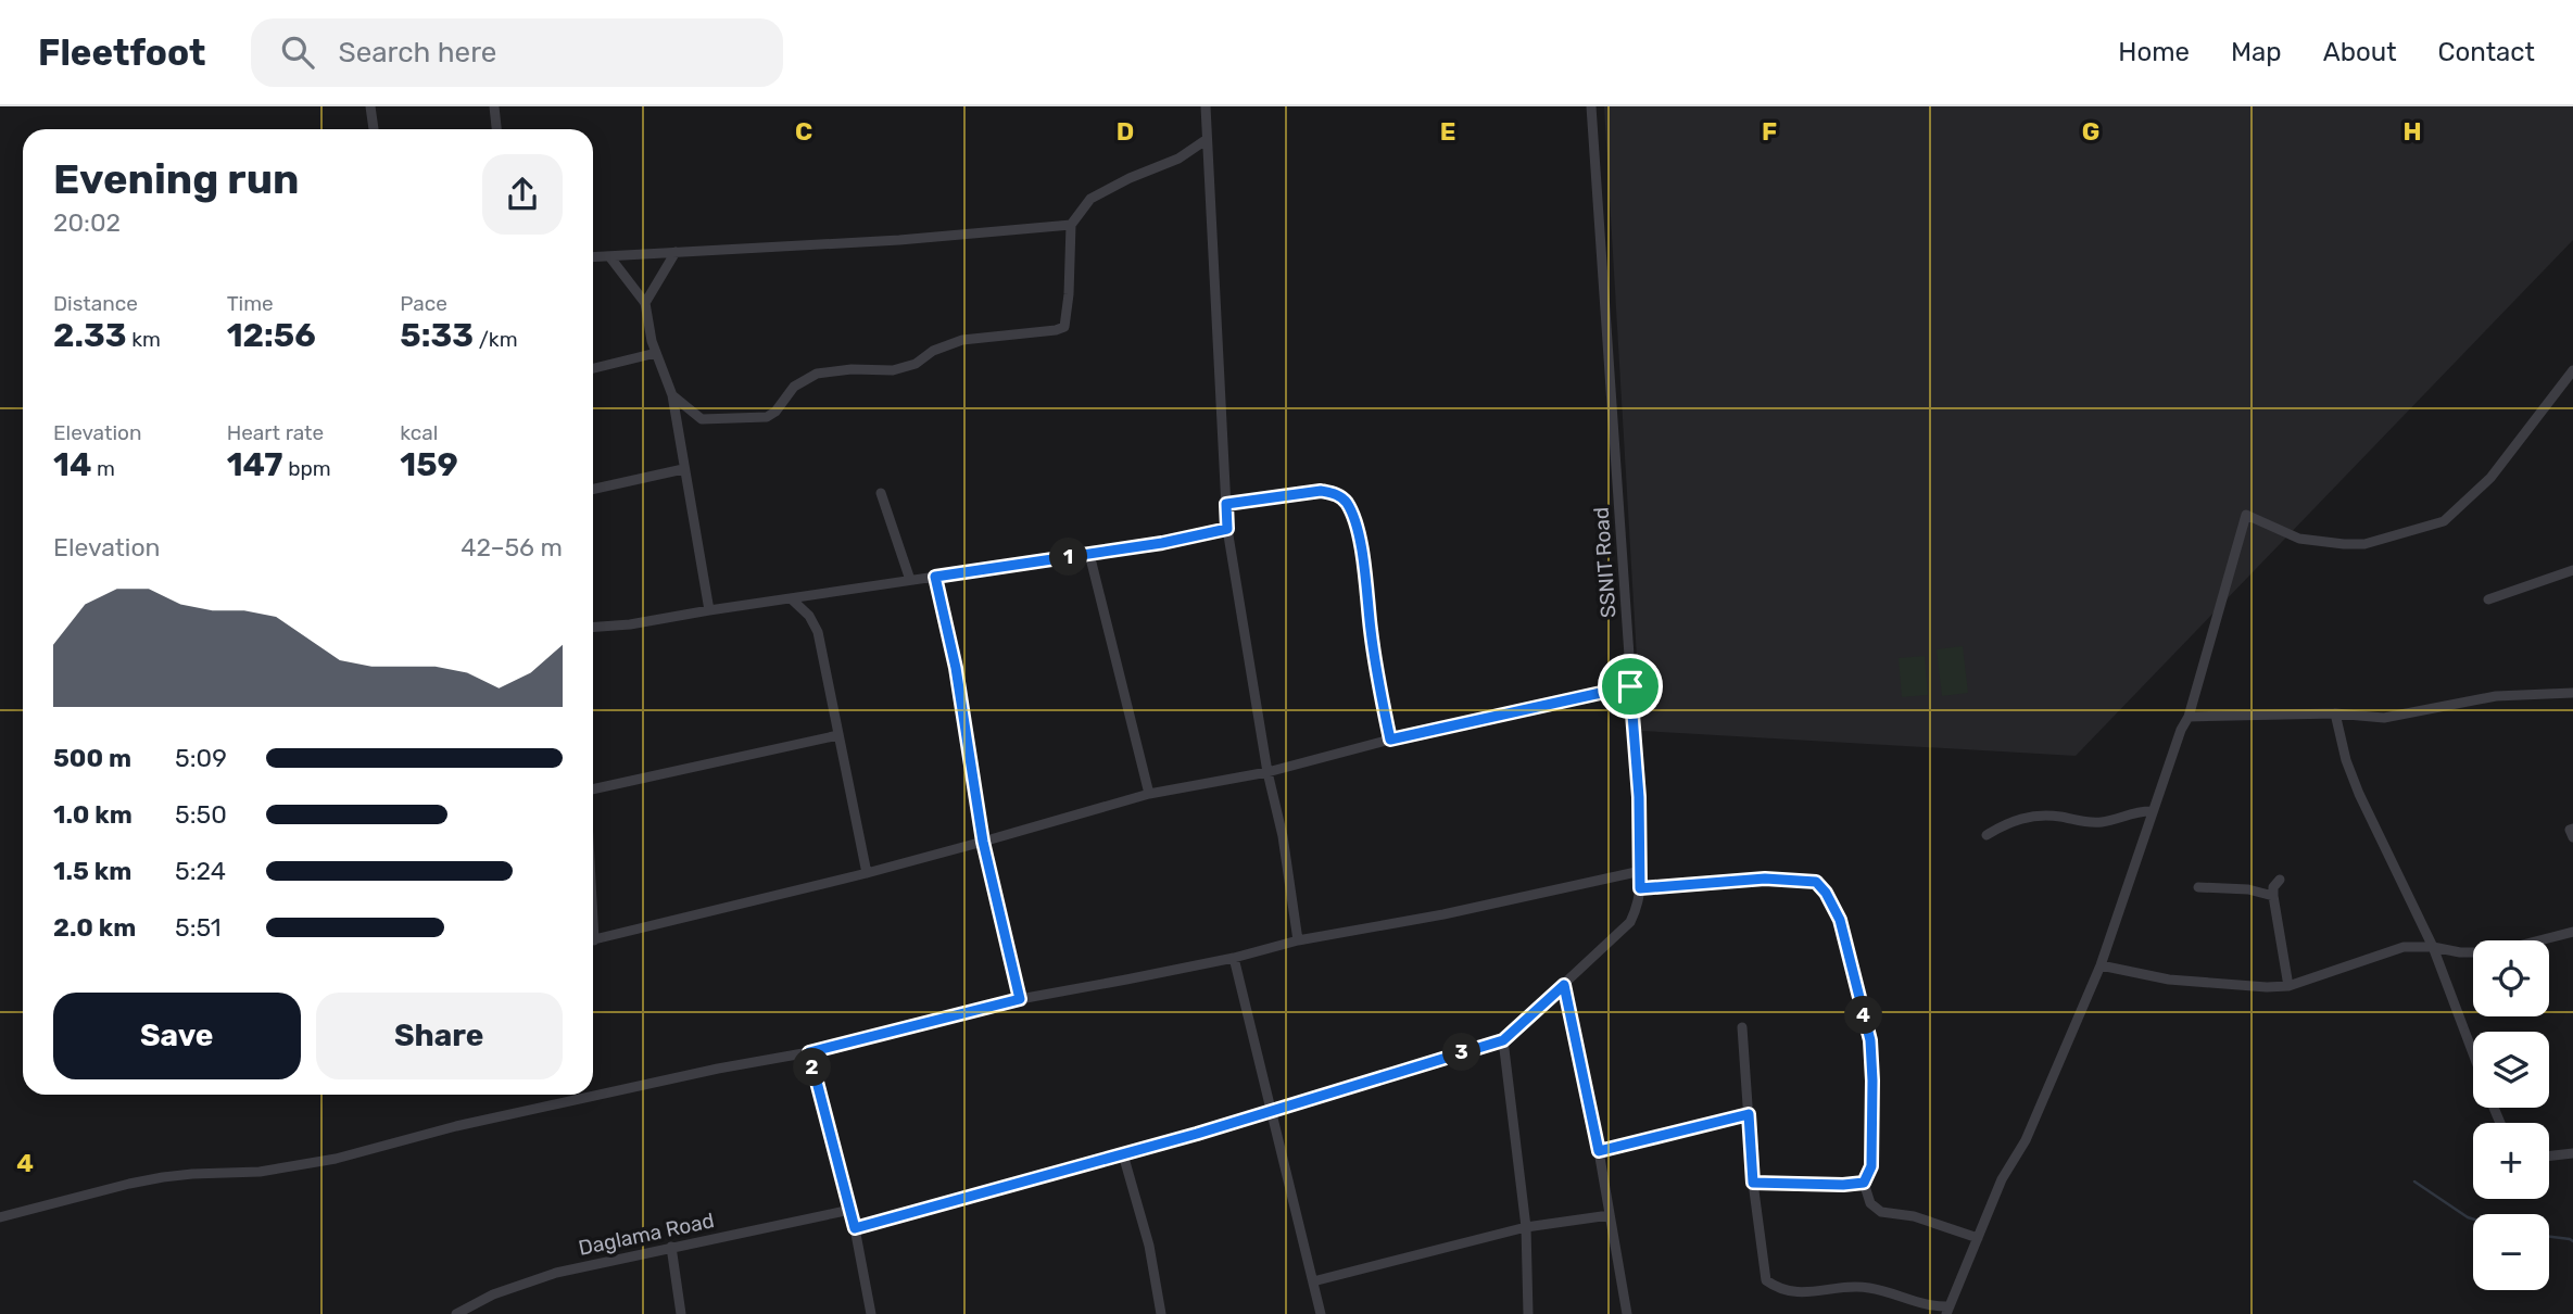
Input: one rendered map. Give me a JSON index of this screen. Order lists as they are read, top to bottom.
{
  "streets": {
    "street": ["SSNIT Road", "Daglama Road"]
  },
  "page": {
    "header": "Fleetfoot",
    "search": "Search here",
    "nav": [
      "Home",
      "Map",
      "About",
      "Contact"
    ],
    "heading": ["Evening run", "20:02"],
    "stats": [
      ["Distance", "2.33 km"],
      ["Time", "12:56"],
      ["Pace", "5:33 /km"],
      ["Elevation", "14 m"],
      ["Heart rate", "147 bpm"],
      ["kcal", "159"]
    ],
    "chart": ["Elevation", "42–56 m"],
    "pins": [
      "1",
      "4",
      "3",
      "2"
    ],
    "list": [
      {
        "name": "500 m",
        "note": "5:09"
      },
      {
        "name": "1.0 km",
        "note": "5:50"
      },
      {
        "name": "1.5 km",
        "note": "5:24"
      },
      {
        "name": "2.0 km",
        "note": "5:51"
      }
    ],
    "map_buttons": ["+", "−"],
    "buttons": ["Save", "Share"]
  },
  "grid": {
    "columns": [
      "C",
      "D",
      "E",
      "F",
      "G",
      "H"
    ],
    "rows": ["4"]
  }
}
